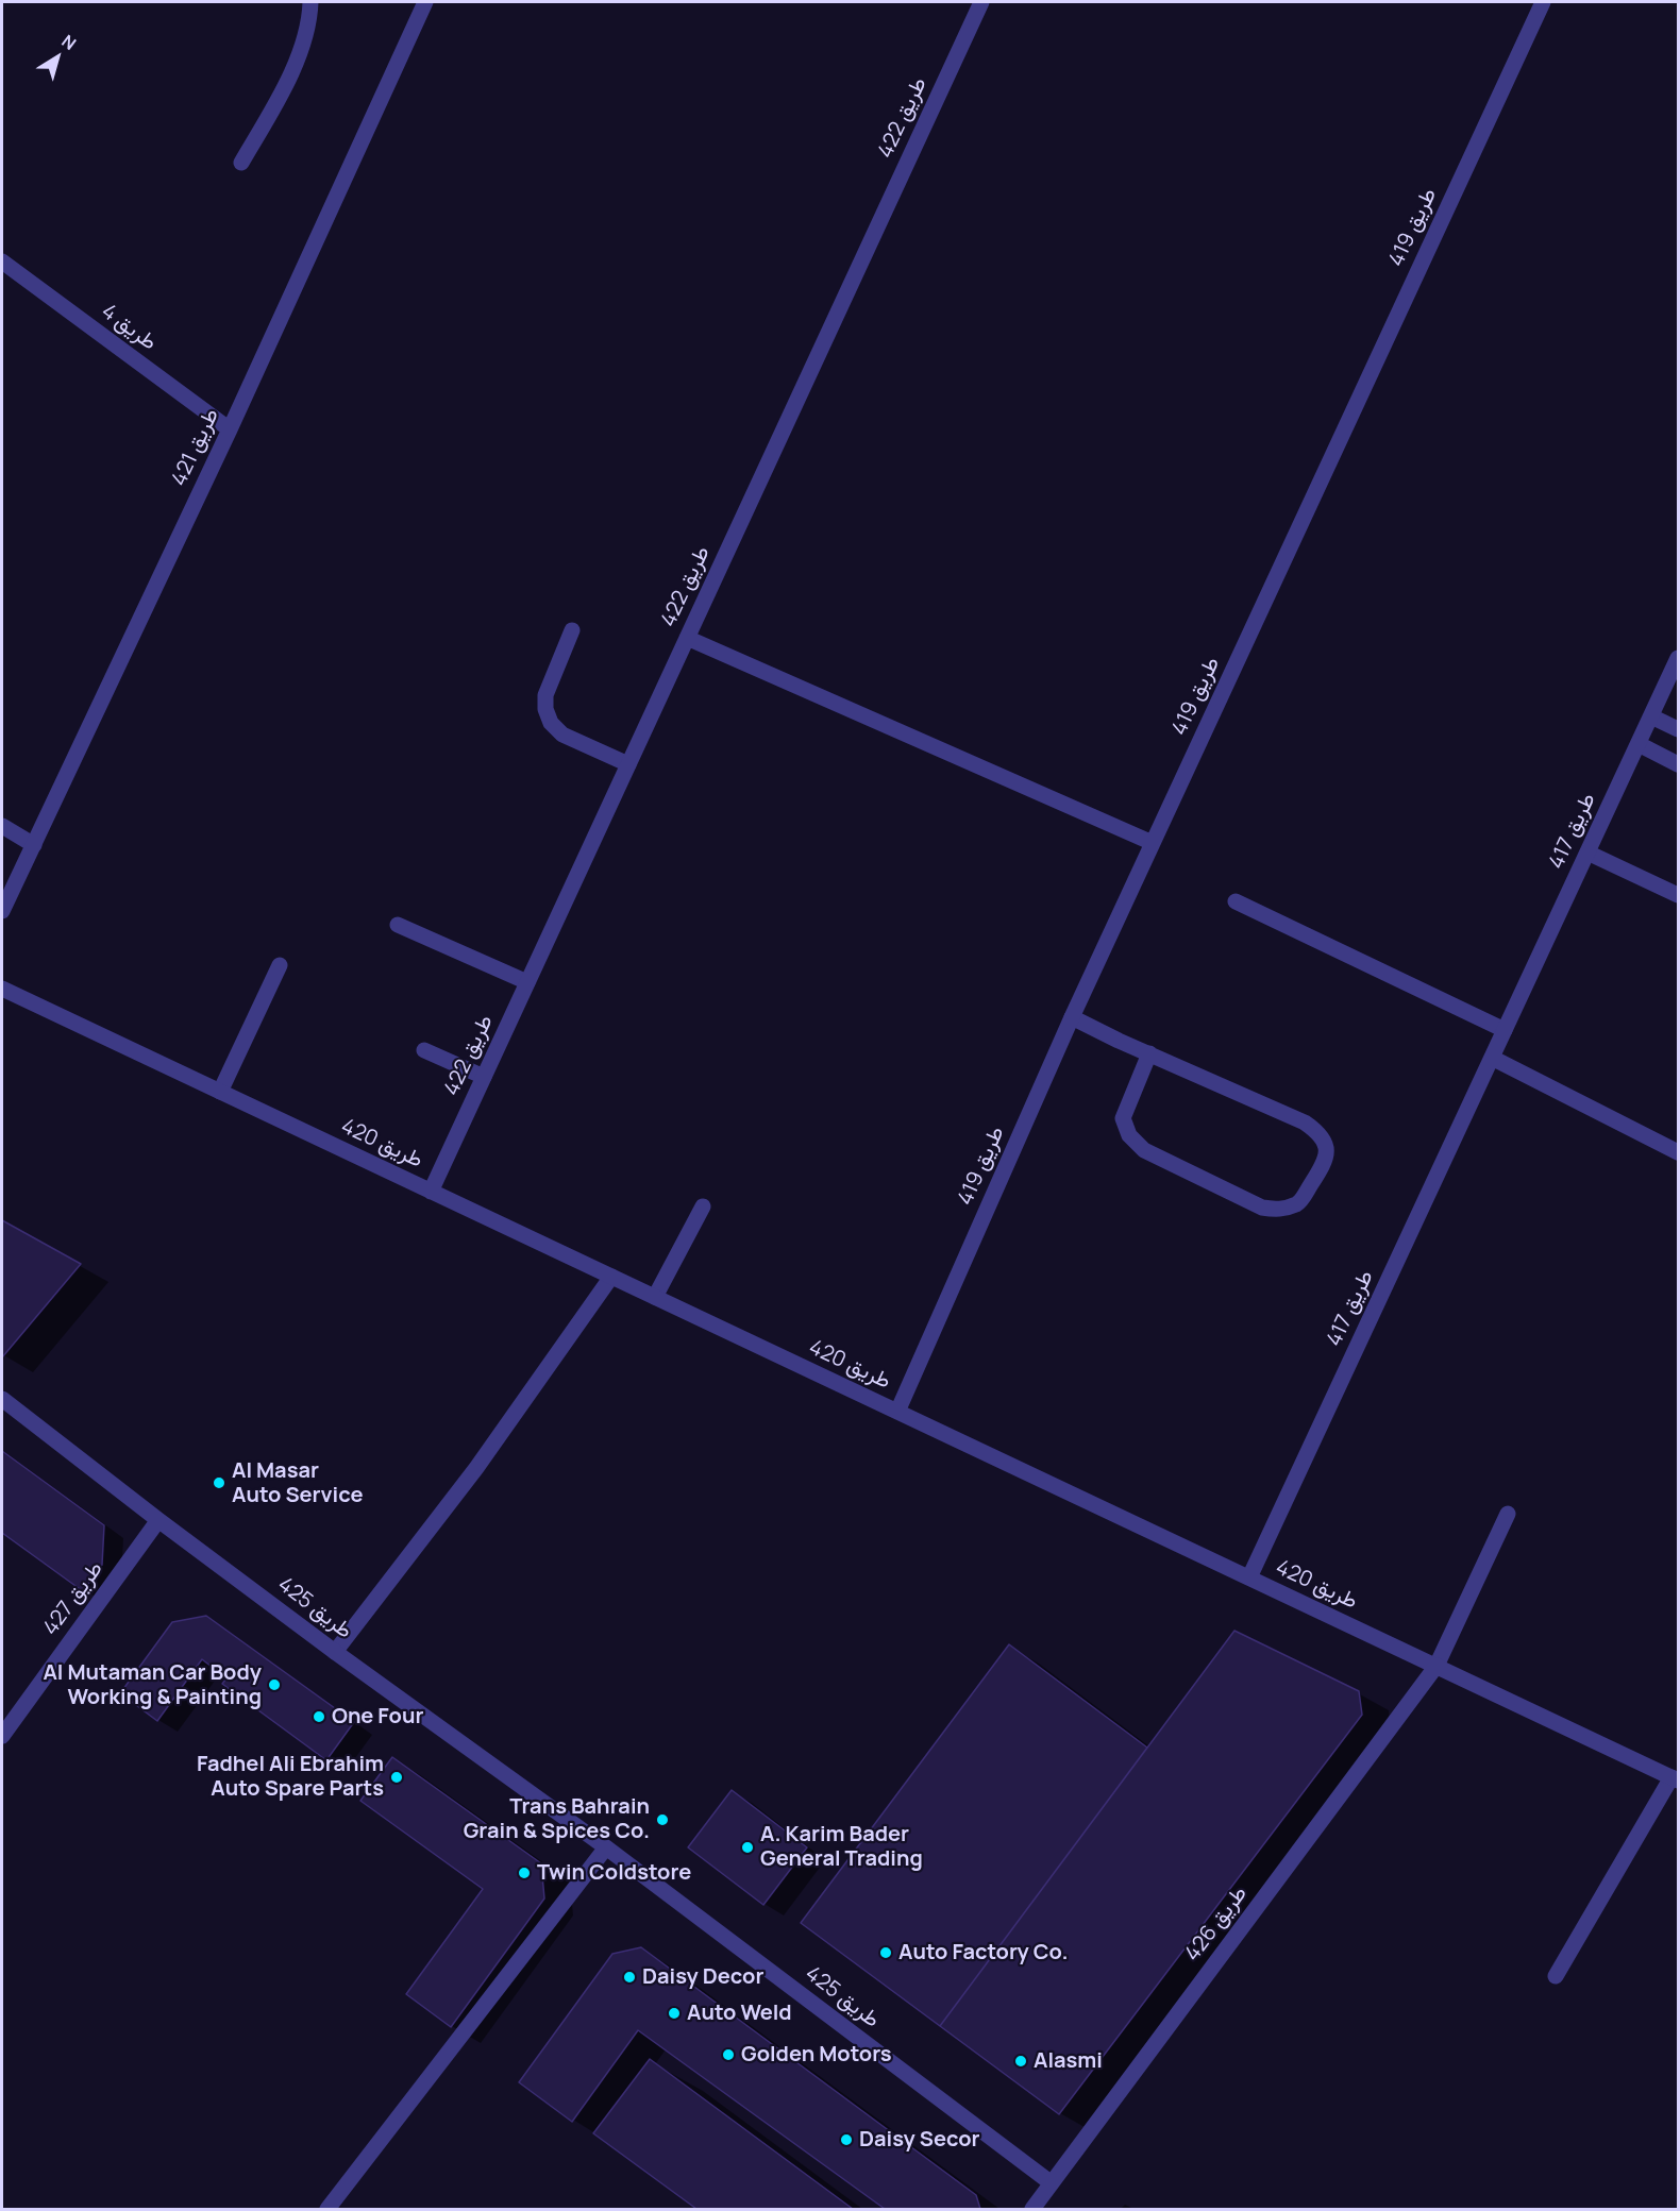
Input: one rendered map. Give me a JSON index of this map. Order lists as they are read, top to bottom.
{
  "streets": {
    "street": [
      "طريق 422",
      "طريق 419",
      "طريق 4",
      "طريق 421",
      "طريق 417",
      "طريق 420",
      "طريق 427",
      "طريق 425",
      "طريق 426"
    ]
  },
  "crossings": [
    ["طريق 422", "طريق 420"],
    ["طريق 419", "طريق 420"],
    ["طريق 4", "طريق 421"],
    ["طريق 417", "طريق 420"],
    ["طريق 420", "طريق 426"],
    ["طريق 427", "طريق 425"],
    ["طريق 425", "طريق 426"]
  ],
  "places": [
    "Al Masar Auto Service",
    "Al Mutaman Car Body Working & Painting",
    "One Four",
    "Fadhel Ali Ebrahim Auto Spare Parts",
    "Trans Bahrain Grain & Spices Co.",
    "A. Karim Bader General Trading",
    "Twin Coldstore",
    "Auto Factory Co.",
    "Daisy Decor",
    "Auto Weld",
    "Golden Motors",
    "Alasmi",
    "Daisy Secor"
  ],
  "north": "top right"
}
